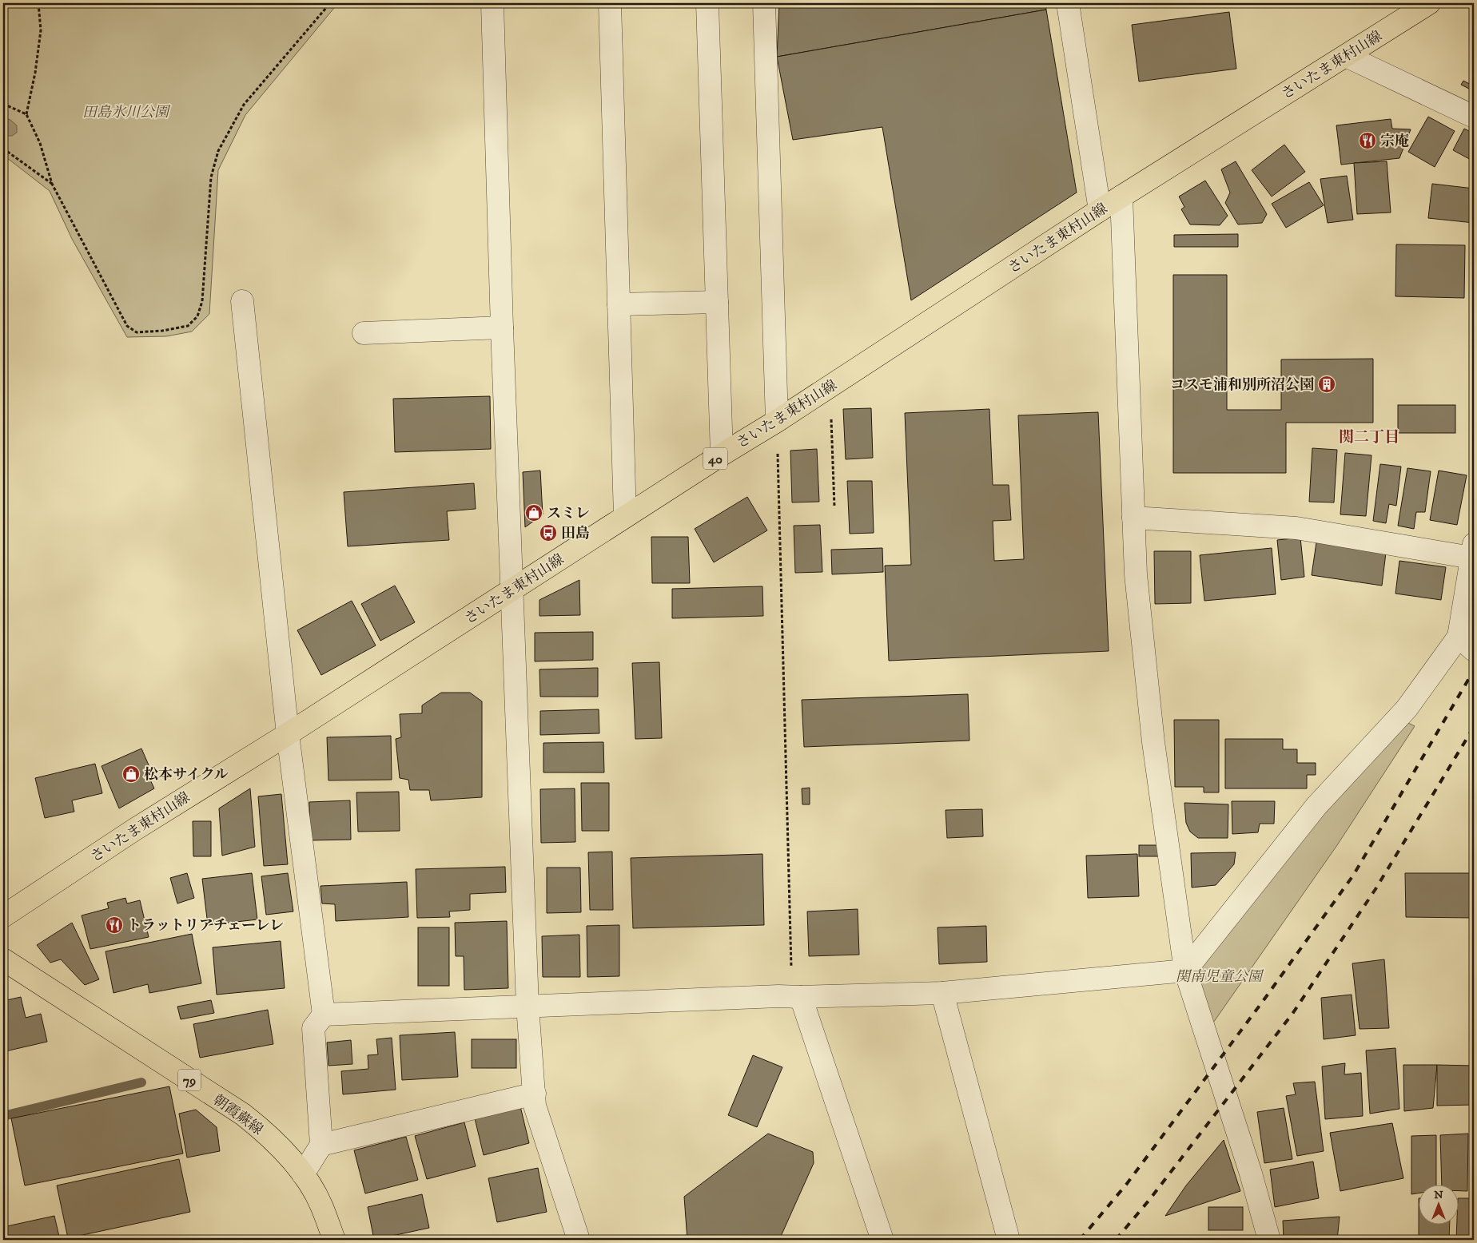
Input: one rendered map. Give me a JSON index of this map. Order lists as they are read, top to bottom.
{
  "streets": {
    "main road": [
      "さいたま東村山線",
      "40",
      "79",
      "朝霞蕨線"
    ]
  },
  "districts": ["関二丁目"],
  "parks": ["田島氷川公園", "関南児童公園"],
  "places": {
    "restaurant": ["宗庵", "トラットリアチェーレレ"],
    "building": ["コスモ浦和別所沼公園"],
    "shop": ["スミレ", "松本サイクル"],
    "bus stop": ["田島"]
  },
  "north": "top"
}
